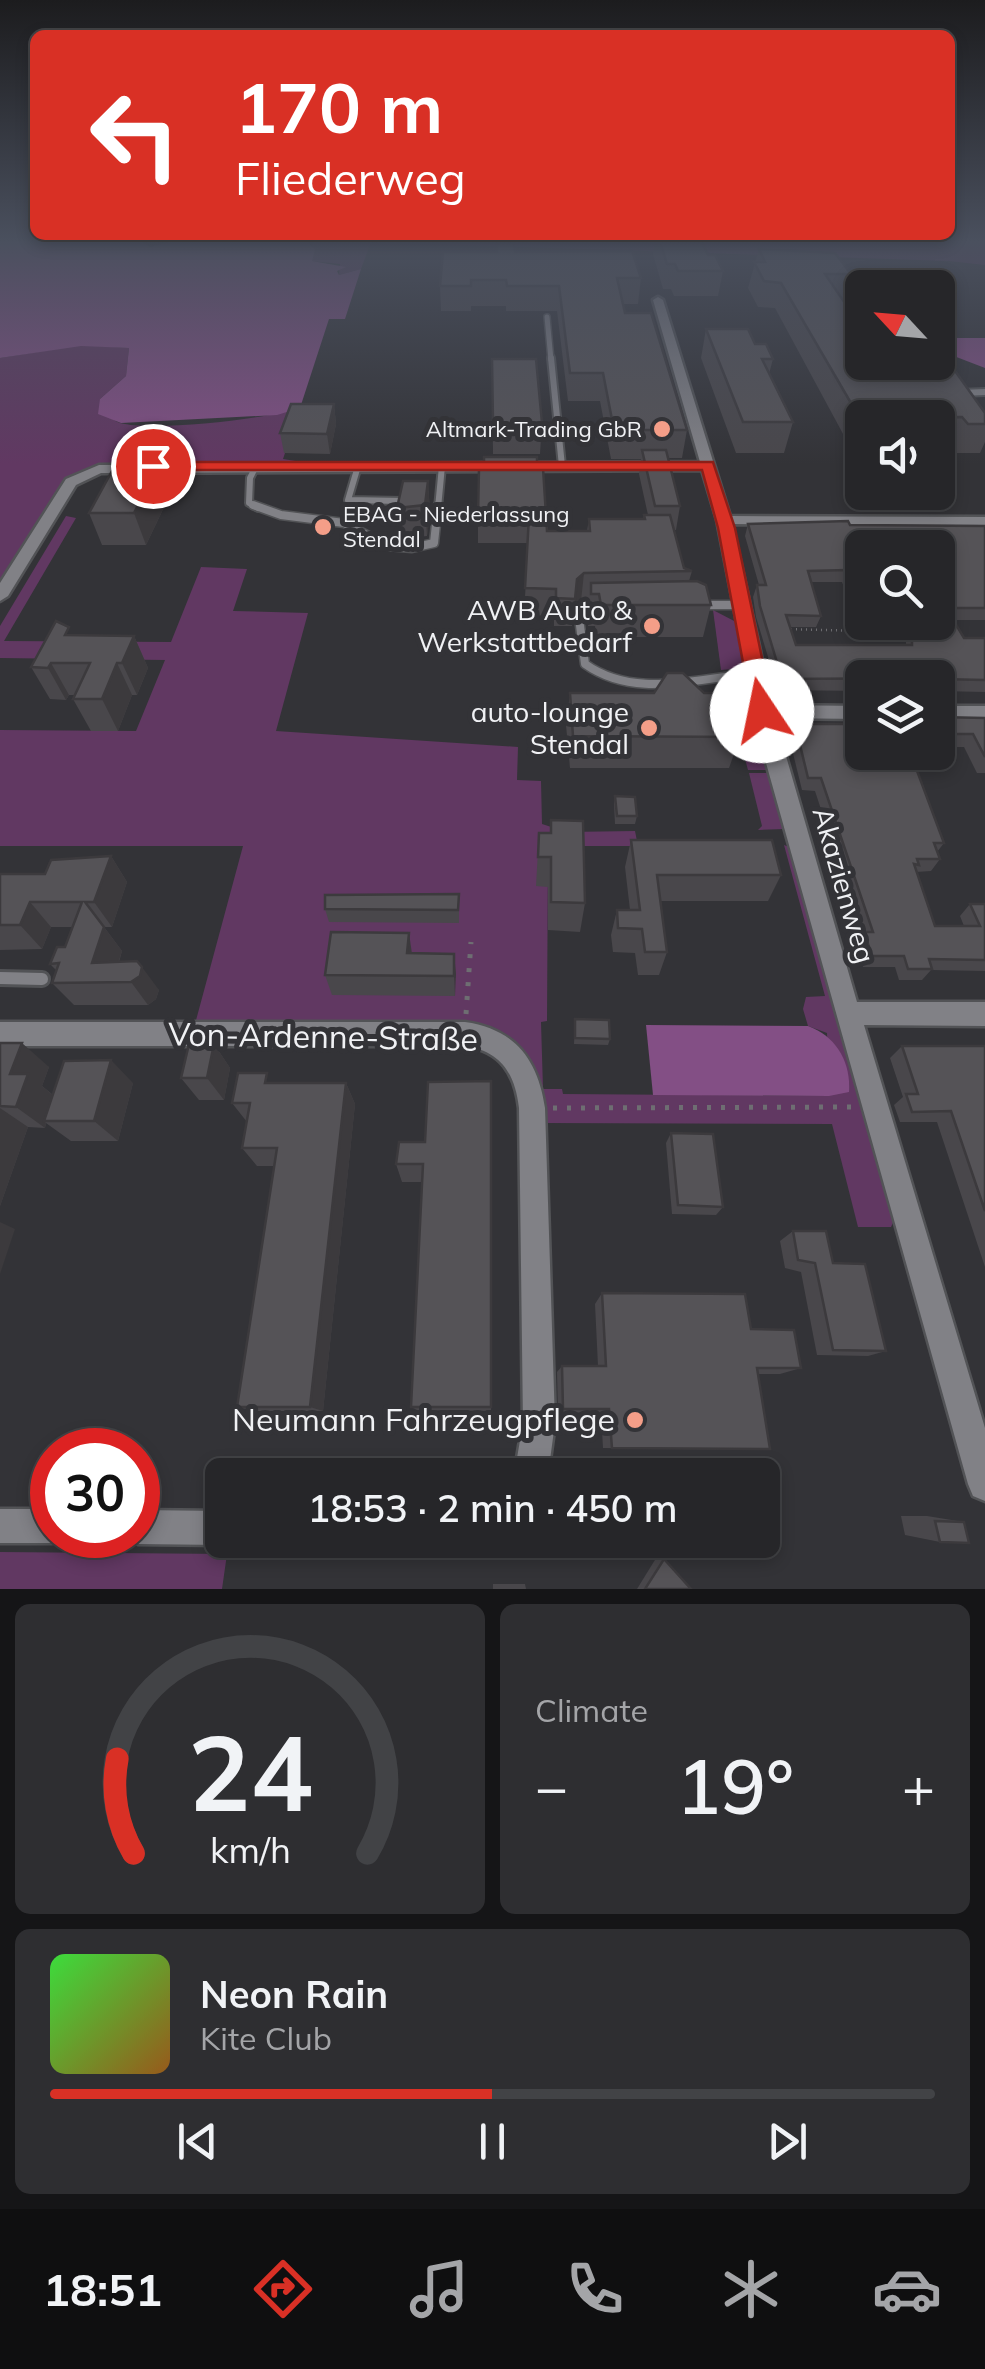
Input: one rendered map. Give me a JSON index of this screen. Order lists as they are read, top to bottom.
{
  "streets": {
    "street": ["Akazienweg", "Von-Ardenne-Straße"]
  },
  "places": [
    "Altmark-Trading GbR",
    "EBAG - Niederlassung Stendal",
    "AWB Auto & Werkstattbedarf",
    "auto-lounge Stendal",
    "Neumann Fahrzeugpflege"
  ],
  "north": "top left",
  "page": {
    "turn": ["170 m", "Fliederweg"],
    "limit": "30",
    "trip": "18:53 · 2 min · 450 m",
    "tile": "Climate",
    "heat": ["−", "19°", "+"],
    "song": ["Neon Rain", "Kite Club"],
    "tabs": "18:51",
    "gauge": ["24", "km/h"]
  }
}
